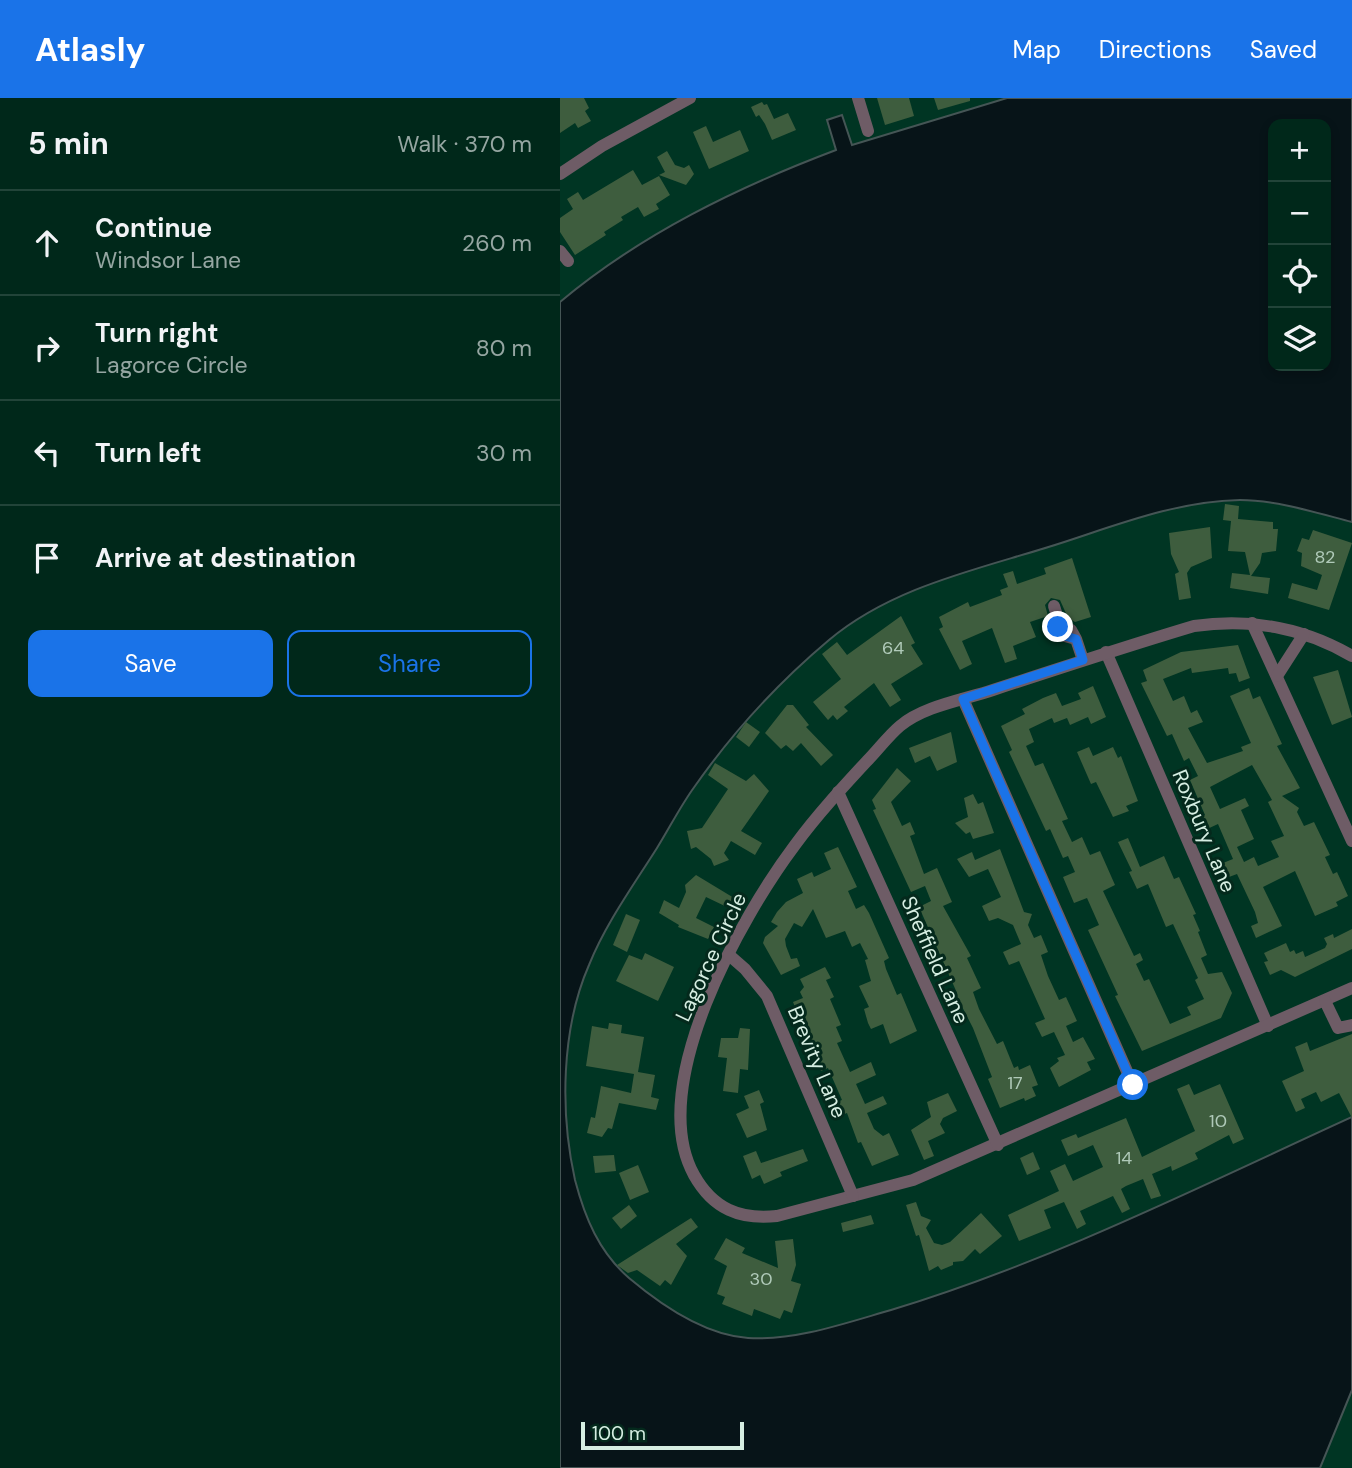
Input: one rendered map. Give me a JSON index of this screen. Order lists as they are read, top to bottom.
{
  "streets": {
    "street": [
      "Roxbury Lane",
      "Lagorce Circle",
      "Sheffield Lane",
      "Brevity Lane"
    ]
  },
  "crossings": [
    ["Roxbury Lane", "Lagorce Circle"],
    ["Lagorce Circle", "Sheffield Lane"],
    ["Lagorce Circle", "Brevity Lane"]
  ],
  "house_numbers": [
    "82",
    "64",
    "17",
    "10",
    "14",
    "30"
  ],
  "scale_bar": "100 m",
  "page": {
    "header": "Atlasly",
    "nav": ["Map", "Directions", "Saved"],
    "heading": ["5 min", "Walk · 370 m"],
    "map_buttons": ["+", "−"],
    "list": [
      ["Continue", "Windsor Lane", "260 m"],
      ["Turn right", "Lagorce Circle", "80 m"],
      ["Turn left", "30 m"],
      "Arrive at destination"
    ],
    "buttons": ["Save", "Share"],
    "scale": "100 m"
  }
}
